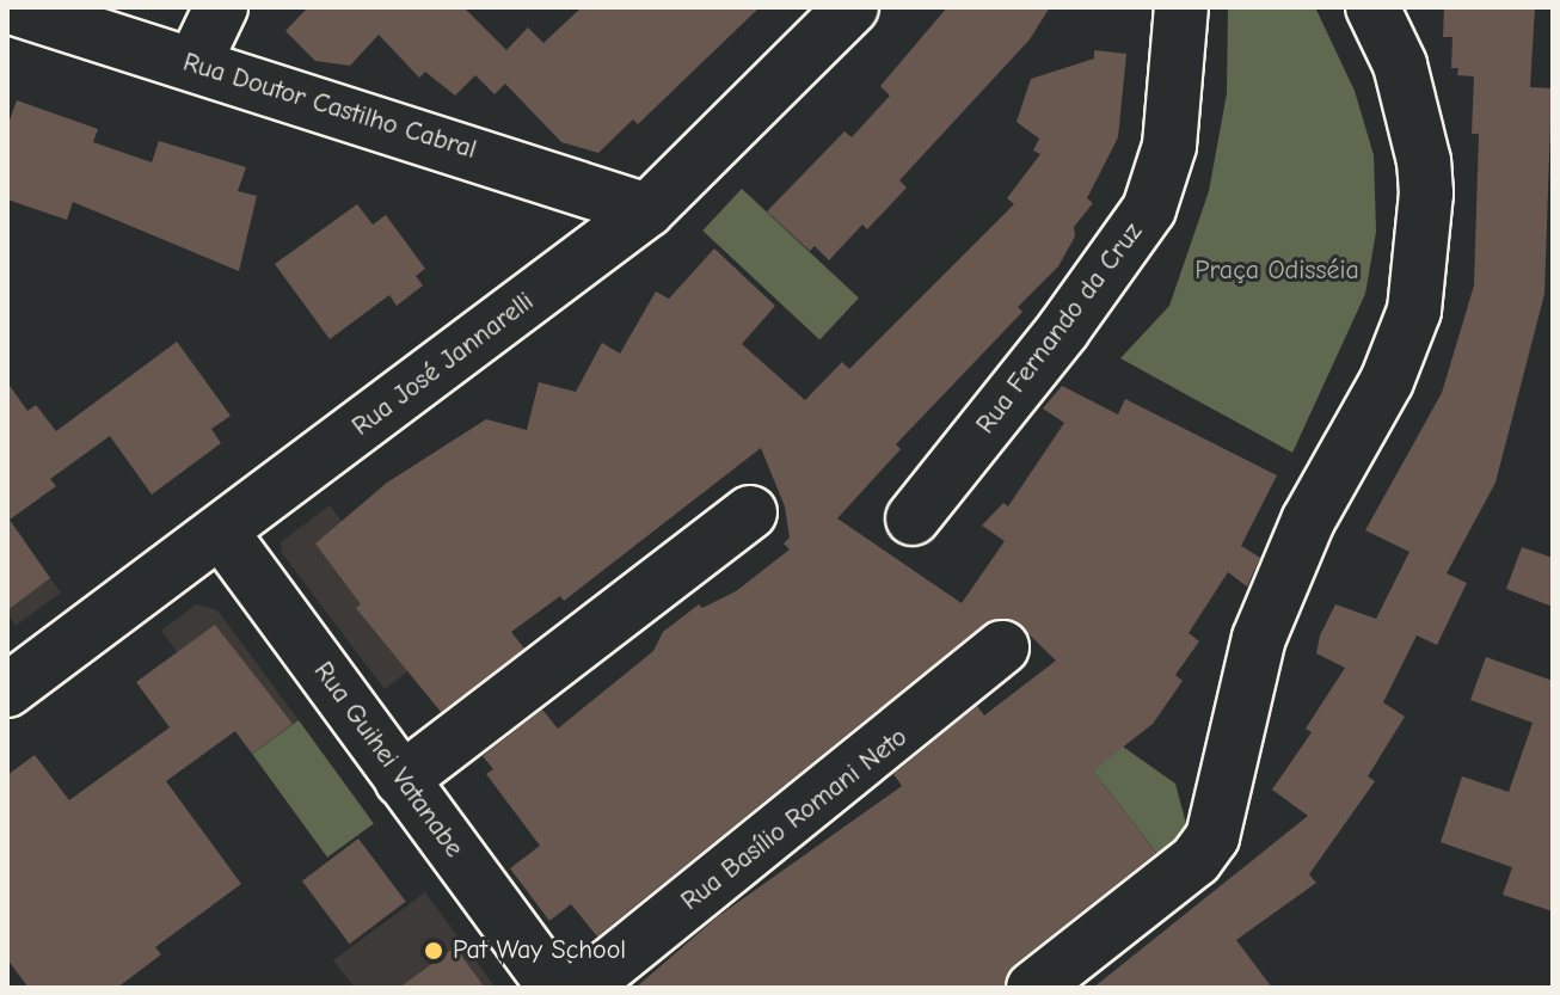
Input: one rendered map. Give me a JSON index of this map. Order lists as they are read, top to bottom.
{
  "streets": {
    "street": [
      "Rua Doutor Castilho Cabral",
      "Rua Fernando da Cruz",
      "Rua José Jannarelli",
      "Rua Guihei Vatanabe",
      "Rua Basílio Romani Neto"
    ]
  },
  "crossings": [
    ["Rua Doutor Castilho Cabral", "Rua José Jannarelli"],
    ["Rua José Jannarelli", "Rua Guihei Vatanabe"]
  ],
  "parks": ["Praça Odisséia"],
  "places": ["Pat Way School"]
}
